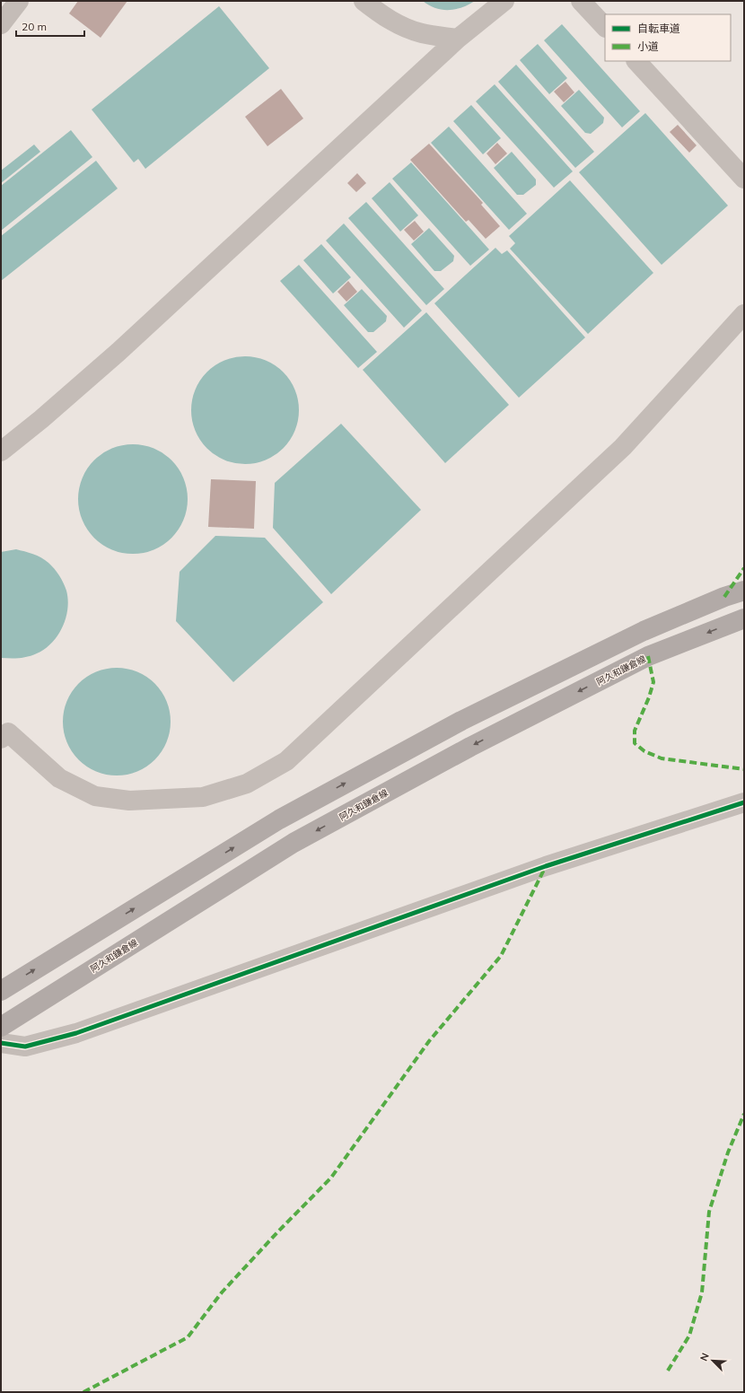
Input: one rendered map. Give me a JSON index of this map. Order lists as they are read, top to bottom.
{
  "streets": {
    "main road": ["阿久和鎌倉線"]
  },
  "legend": ["自転車道", "小道"],
  "scale_bar": "20 m",
  "north": "top left"
}
